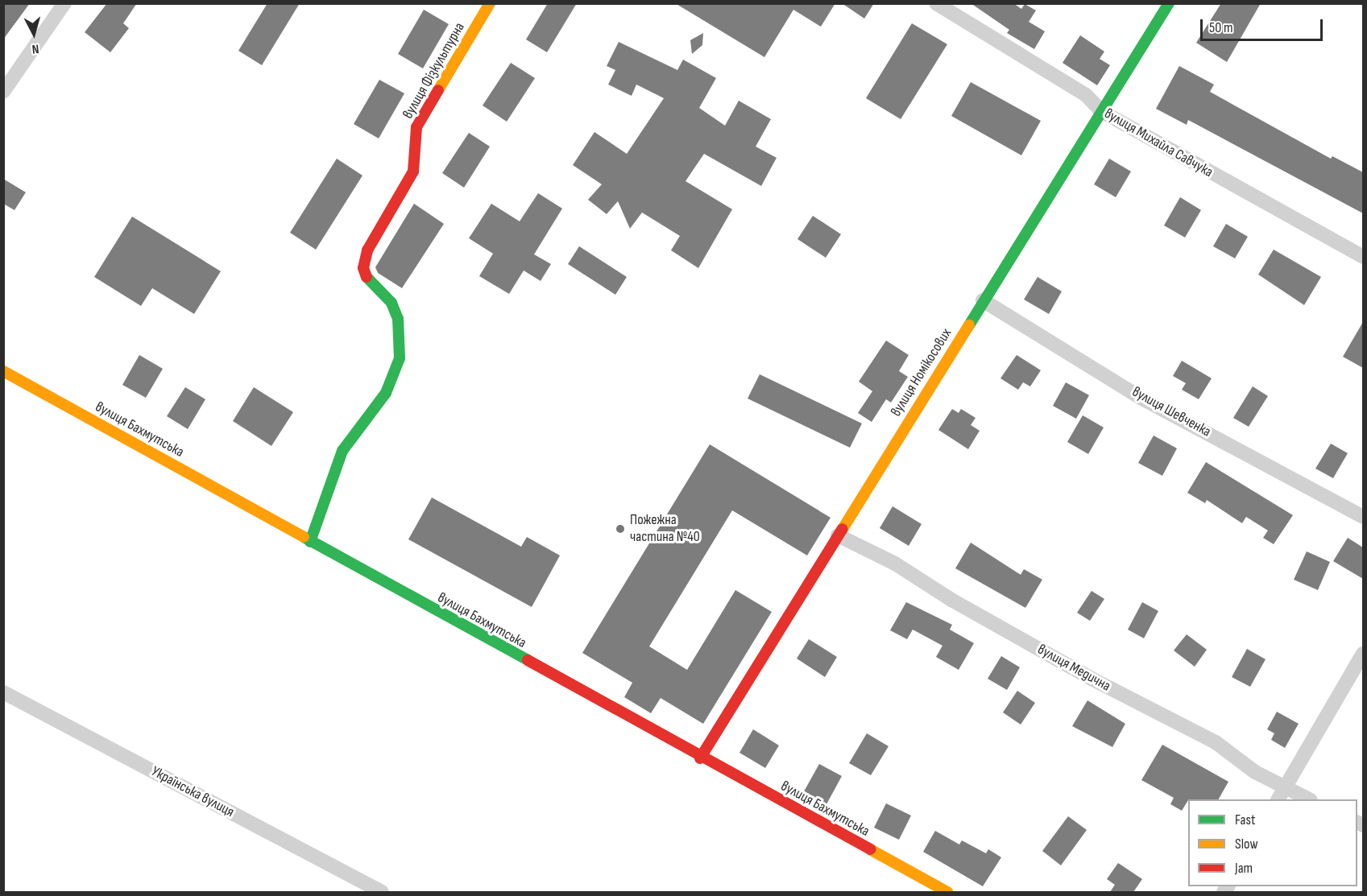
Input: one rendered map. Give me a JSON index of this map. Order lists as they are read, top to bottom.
{
  "streets": {
    "street": [
      "вулиця Фізкультурна",
      "вулиця Михайла Савчука",
      "вулиця Номікосових",
      "вулиця Шевченка",
      "вулиця Бахмутська",
      "вулиця Медична",
      "Українська вулиця"
    ]
  },
  "crossings": [
    ["вулиця Фізкультурна", "вулиця Бахмутська"],
    ["вулиця Михайла Савчука", "вулиця Номікосових"],
    ["вулиця Номікосових", "вулиця Шевченка"],
    ["вулиця Номікосових", "вулиця Бахмутська"],
    ["вулиця Номікосових", "вулиця Медична"]
  ],
  "places": ["Пожежна частина №40"],
  "legend": ["Fast", "Slow", "Jam"],
  "scale_bar": "50 m",
  "north": "bottom"
}
